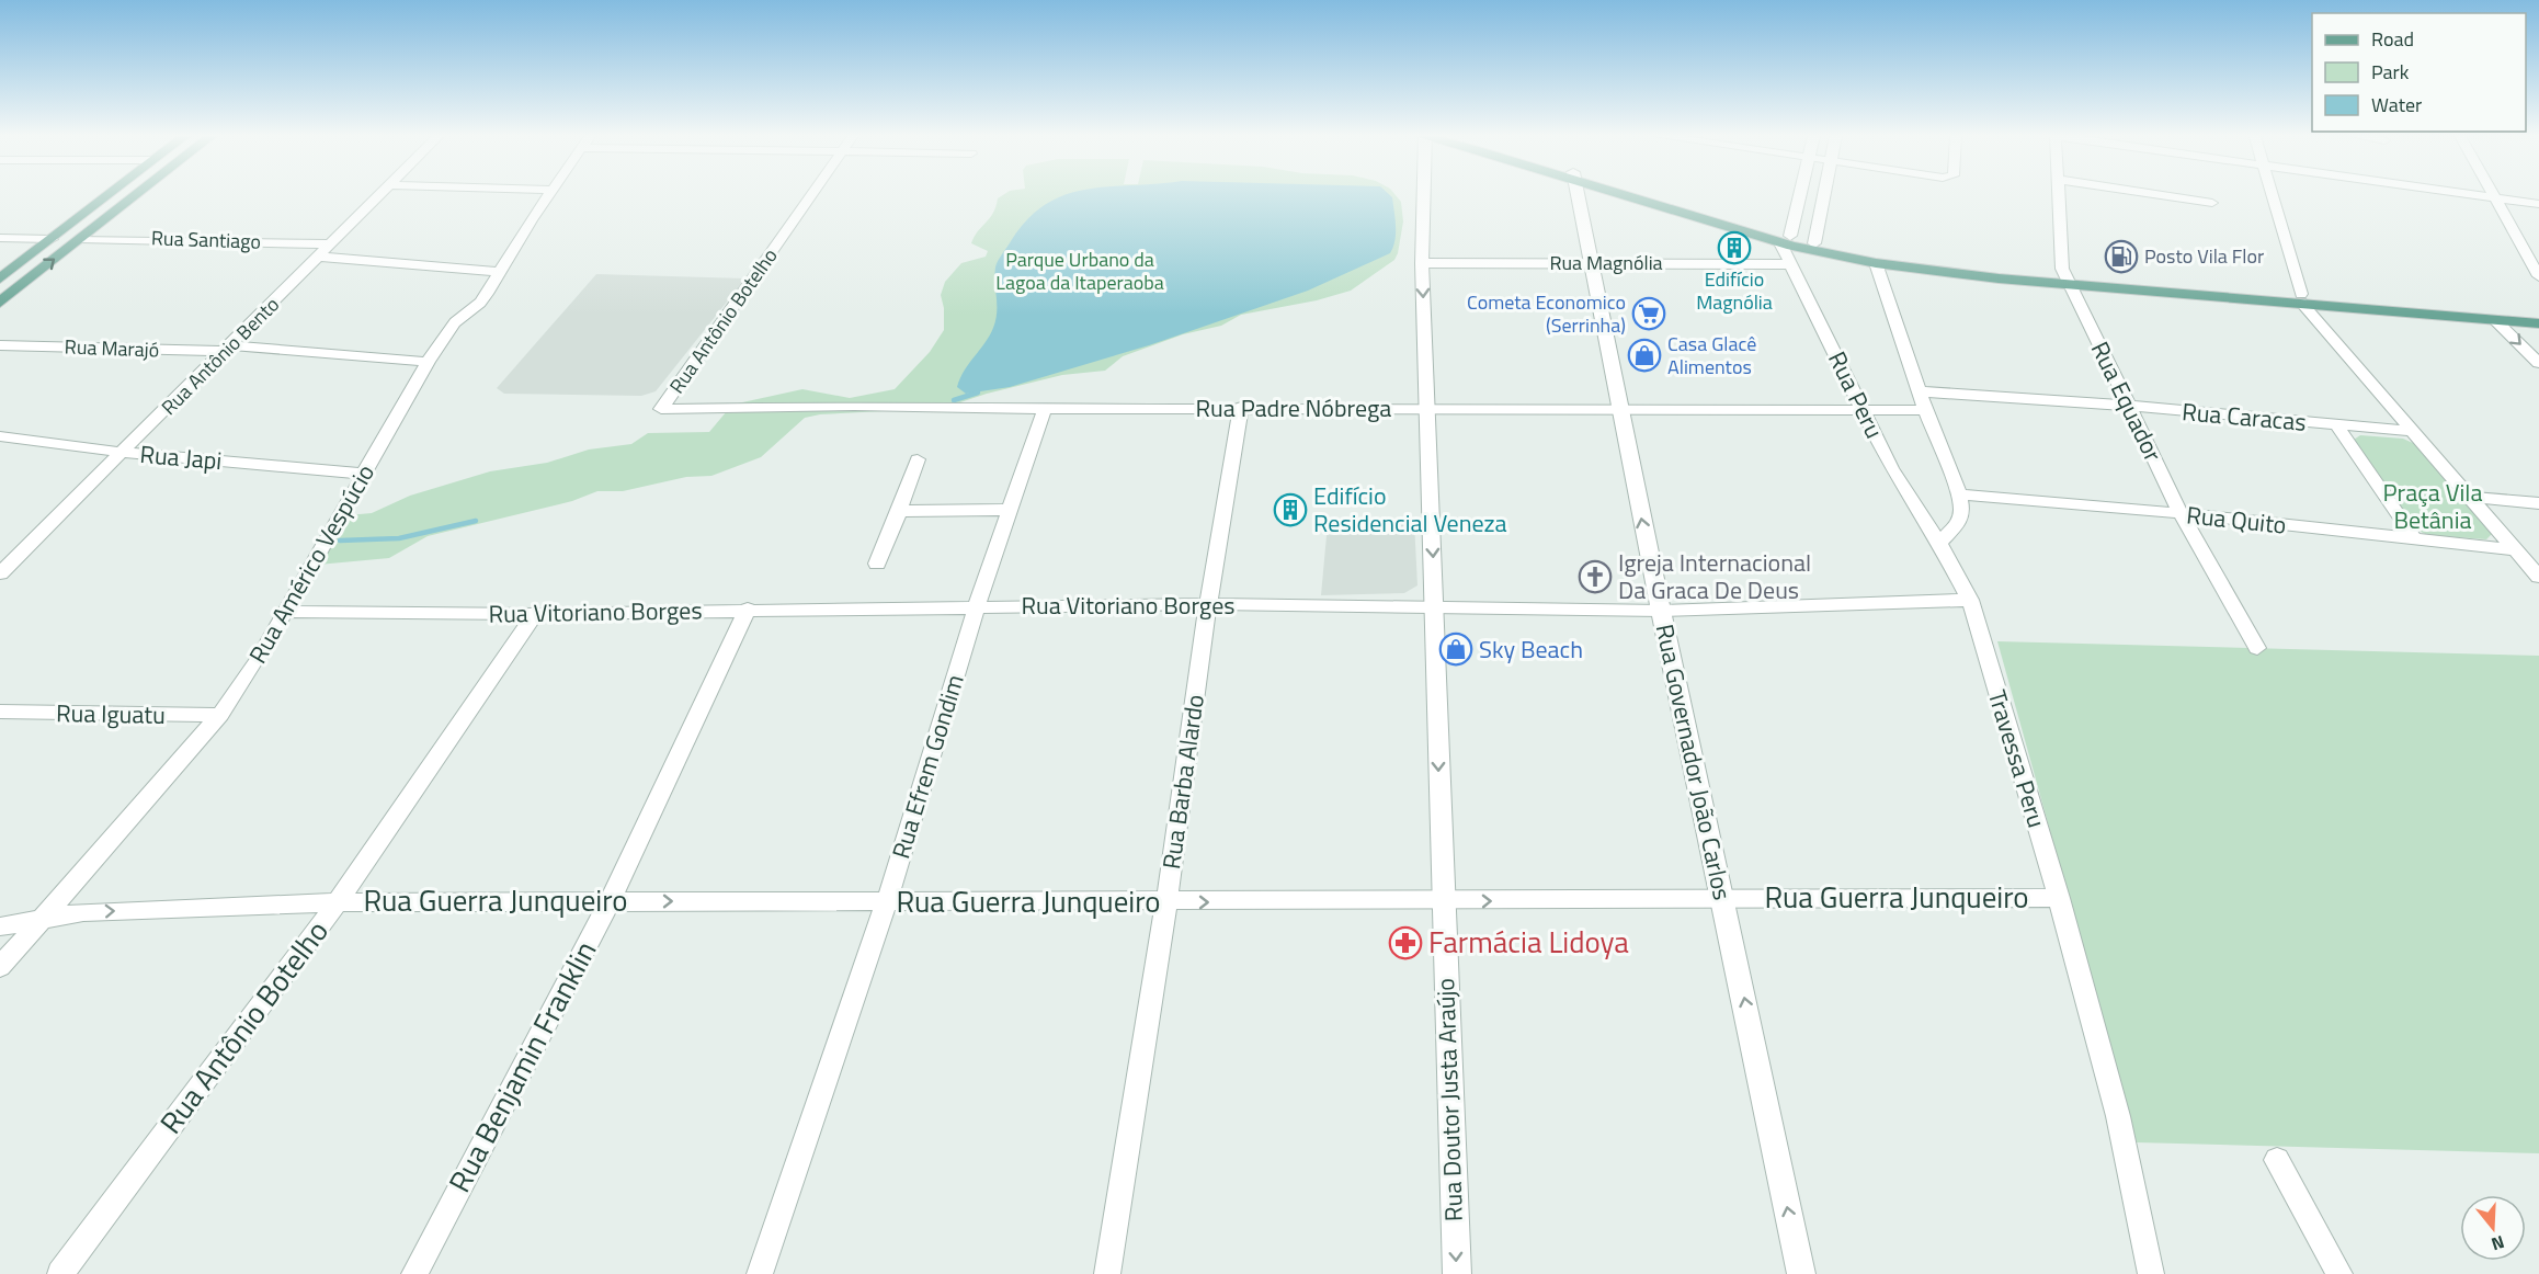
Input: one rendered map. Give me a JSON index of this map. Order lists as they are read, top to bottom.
{
  "streets": {
    "street": [
      "Rua Santiago",
      "Rua Magnólia",
      "Rua Antônio Botelho",
      "Rua Marajó",
      "Rua Antônio Bento",
      "Rua Peru",
      "Rua Equador",
      "Rua Padre Nóbrega",
      "Rua Caracas",
      "Rua Japi",
      "Rua Quito",
      "Rua Américo Vespúcio",
      "Rua Vitoriano Borges",
      "Rua Iguatu",
      "Travessa Peru",
      "Rua Governador João Carlos",
      "Rua Efrem Gondim",
      "Rua Barba Alardo",
      "Rua Guerra Junqueiro",
      "Rua Benjamin Franklin",
      "Rua Doutor Justa Araújo"
    ]
  },
  "crossings": [
    ["Rua Santiago", "Rua Antônio Bento"],
    ["Rua Magnólia", "Rua Peru"],
    ["Rua Magnólia", "Rua Governador João Carlos"],
    ["Rua Magnólia", "Rua Doutor Justa Araújo"],
    ["Rua Antônio Botelho", "Rua Padre Nóbrega"],
    ["Rua Antônio Botelho", "Rua Vitoriano Borges"],
    ["Rua Antônio Botelho", "Rua Guerra Junqueiro"],
    ["Rua Marajó", "Rua Antônio Bento"],
    ["Rua Marajó", "Rua Américo Vespúcio"],
    ["Rua Antônio Bento", "Rua Japi"],
    ["Rua Peru", "Rua Padre Nóbrega"],
    ["Rua Peru", "Travessa Peru"],
    ["Rua Equador", "Rua Caracas"],
    ["Rua Equador", "Rua Quito"],
    ["Rua Padre Nóbrega", "Rua Governador João Carlos"],
    ["Rua Padre Nóbrega", "Rua Efrem Gondim"],
    ["Rua Padre Nóbrega", "Rua Barba Alardo"],
    ["Rua Padre Nóbrega", "Rua Doutor Justa Araújo"],
    ["Rua Japi", "Rua Américo Vespúcio"],
    ["Rua Américo Vespúcio", "Rua Vitoriano Borges"],
    ["Rua Américo Vespúcio", "Rua Iguatu"],
    ["Rua Américo Vespúcio", "Rua Guerra Junqueiro"],
    ["Rua Vitoriano Borges", "Travessa Peru"],
    ["Rua Vitoriano Borges", "Rua Governador João Carlos"],
    ["Rua Vitoriano Borges", "Rua Efrem Gondim"],
    ["Rua Vitoriano Borges", "Rua Barba Alardo"],
    ["Rua Vitoriano Borges", "Rua Benjamin Franklin"],
    ["Rua Vitoriano Borges", "Rua Doutor Justa Araújo"],
    ["Travessa Peru", "Rua Guerra Junqueiro"],
    ["Rua Governador João Carlos", "Rua Guerra Junqueiro"],
    ["Rua Efrem Gondim", "Rua Guerra Junqueiro"],
    ["Rua Barba Alardo", "Rua Guerra Junqueiro"],
    ["Rua Guerra Junqueiro", "Rua Benjamin Franklin"],
    ["Rua Guerra Junqueiro", "Rua Doutor Justa Araújo"]
  ],
  "one_way": ["Rua Governador João Carlos", "Rua Guerra Junqueiro", "Rua Doutor Justa Araújo"],
  "parks": ["Parque Urbano da Lagoa da Itaperaoba", "Praça Vila Betânia"],
  "places": {
    "building": ["Edifício Magnólia", "Edifício Residencial Veneza"],
    "fuel station": ["Posto Vila Flor"],
    "supermarket": ["Cometa Economico (Serrinha)"],
    "shop": ["Casa Glacê Alimentos", "Sky Beach"],
    "church": ["Igreja Internacional Da Graca De Deus"],
    "pharmacy": ["Farmácia Lidoya"]
  },
  "legend": ["Road", "Park", "Water"],
  "north": "bottom"
}
